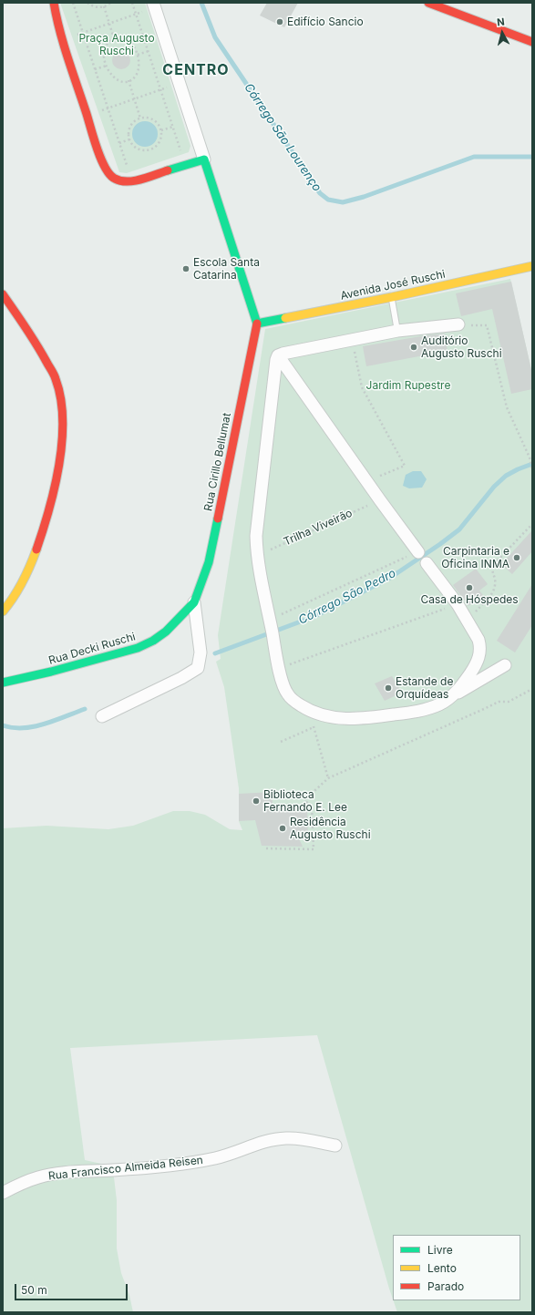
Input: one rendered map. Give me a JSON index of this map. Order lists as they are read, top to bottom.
{
  "streets": {
    "main road": ["Avenida José Ruschi", "Rua Cirillo Bellumat", "Rua Decki Ruschi"],
    "street": ["Rua Francisco Almeida Reisen"],
    "path": ["Trilha Viveirão"]
  },
  "crossings": [
    ["Avenida José Ruschi", "Rua Cirillo Bellumat"],
    ["Rua Cirillo Bellumat", "Rua Decki Ruschi"]
  ],
  "districts": ["CENTRO"],
  "water": ["Córrego São Lourenço", "Córrego São Pedro"],
  "parks": ["Praça Augusto Ruschi", "Jardim Rupestre"],
  "places": [
    "Edifício Sancio",
    "Escola Santa Catarina",
    "Auditório Augusto Ruschi",
    "Carpintaria e Oficina INMA",
    "Casa de Hóspedes",
    "Estande de Orquídeas",
    "Biblioteca Fernando E. Lee",
    "Residência Augusto Ruschi"
  ],
  "legend": ["Livre", "Lento", "Parado"],
  "scale_bar": "50 m",
  "north": "top"
}
